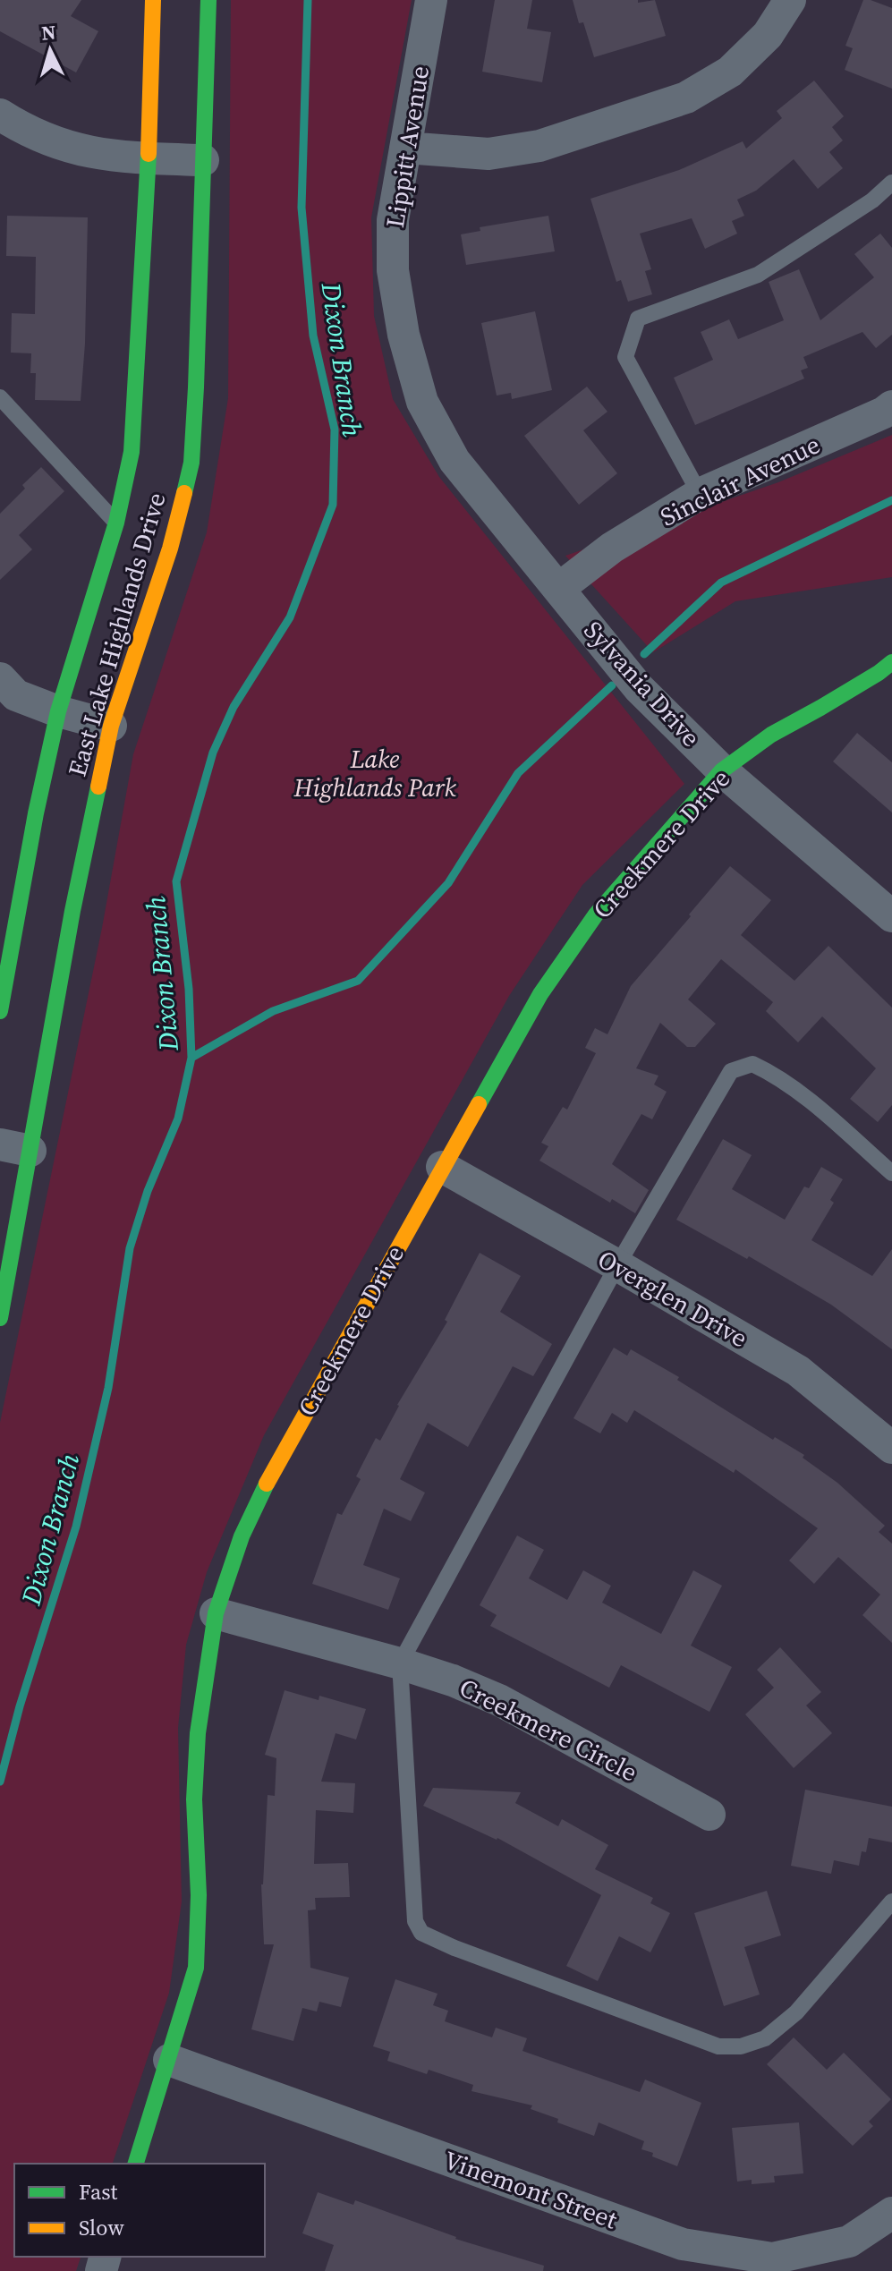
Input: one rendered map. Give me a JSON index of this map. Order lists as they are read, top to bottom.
{
  "streets": {
    "main road": ["East Lake Highlands Drive", "Creekmere Drive"],
    "street": [
      "Lippitt Avenue",
      "Sinclair Avenue",
      "Sylvania Drive",
      "Overglen Drive",
      "Creekmere Circle",
      "Vinemont Street"
    ]
  },
  "crossings": [
    ["Lippitt Avenue", "Sinclair Avenue"],
    ["Lippitt Avenue", "Sylvania Drive"],
    ["Sinclair Avenue", "Sylvania Drive"],
    ["Sylvania Drive", "Creekmere Drive"],
    ["Creekmere Drive", "Overglen Drive"],
    ["Creekmere Drive", "Creekmere Circle"],
    ["Creekmere Drive", "Vinemont Street"]
  ],
  "water": ["Dixon Branch"],
  "parks": ["Lake Highlands Park"],
  "legend": ["Fast", "Slow"],
  "north": "top"
}
